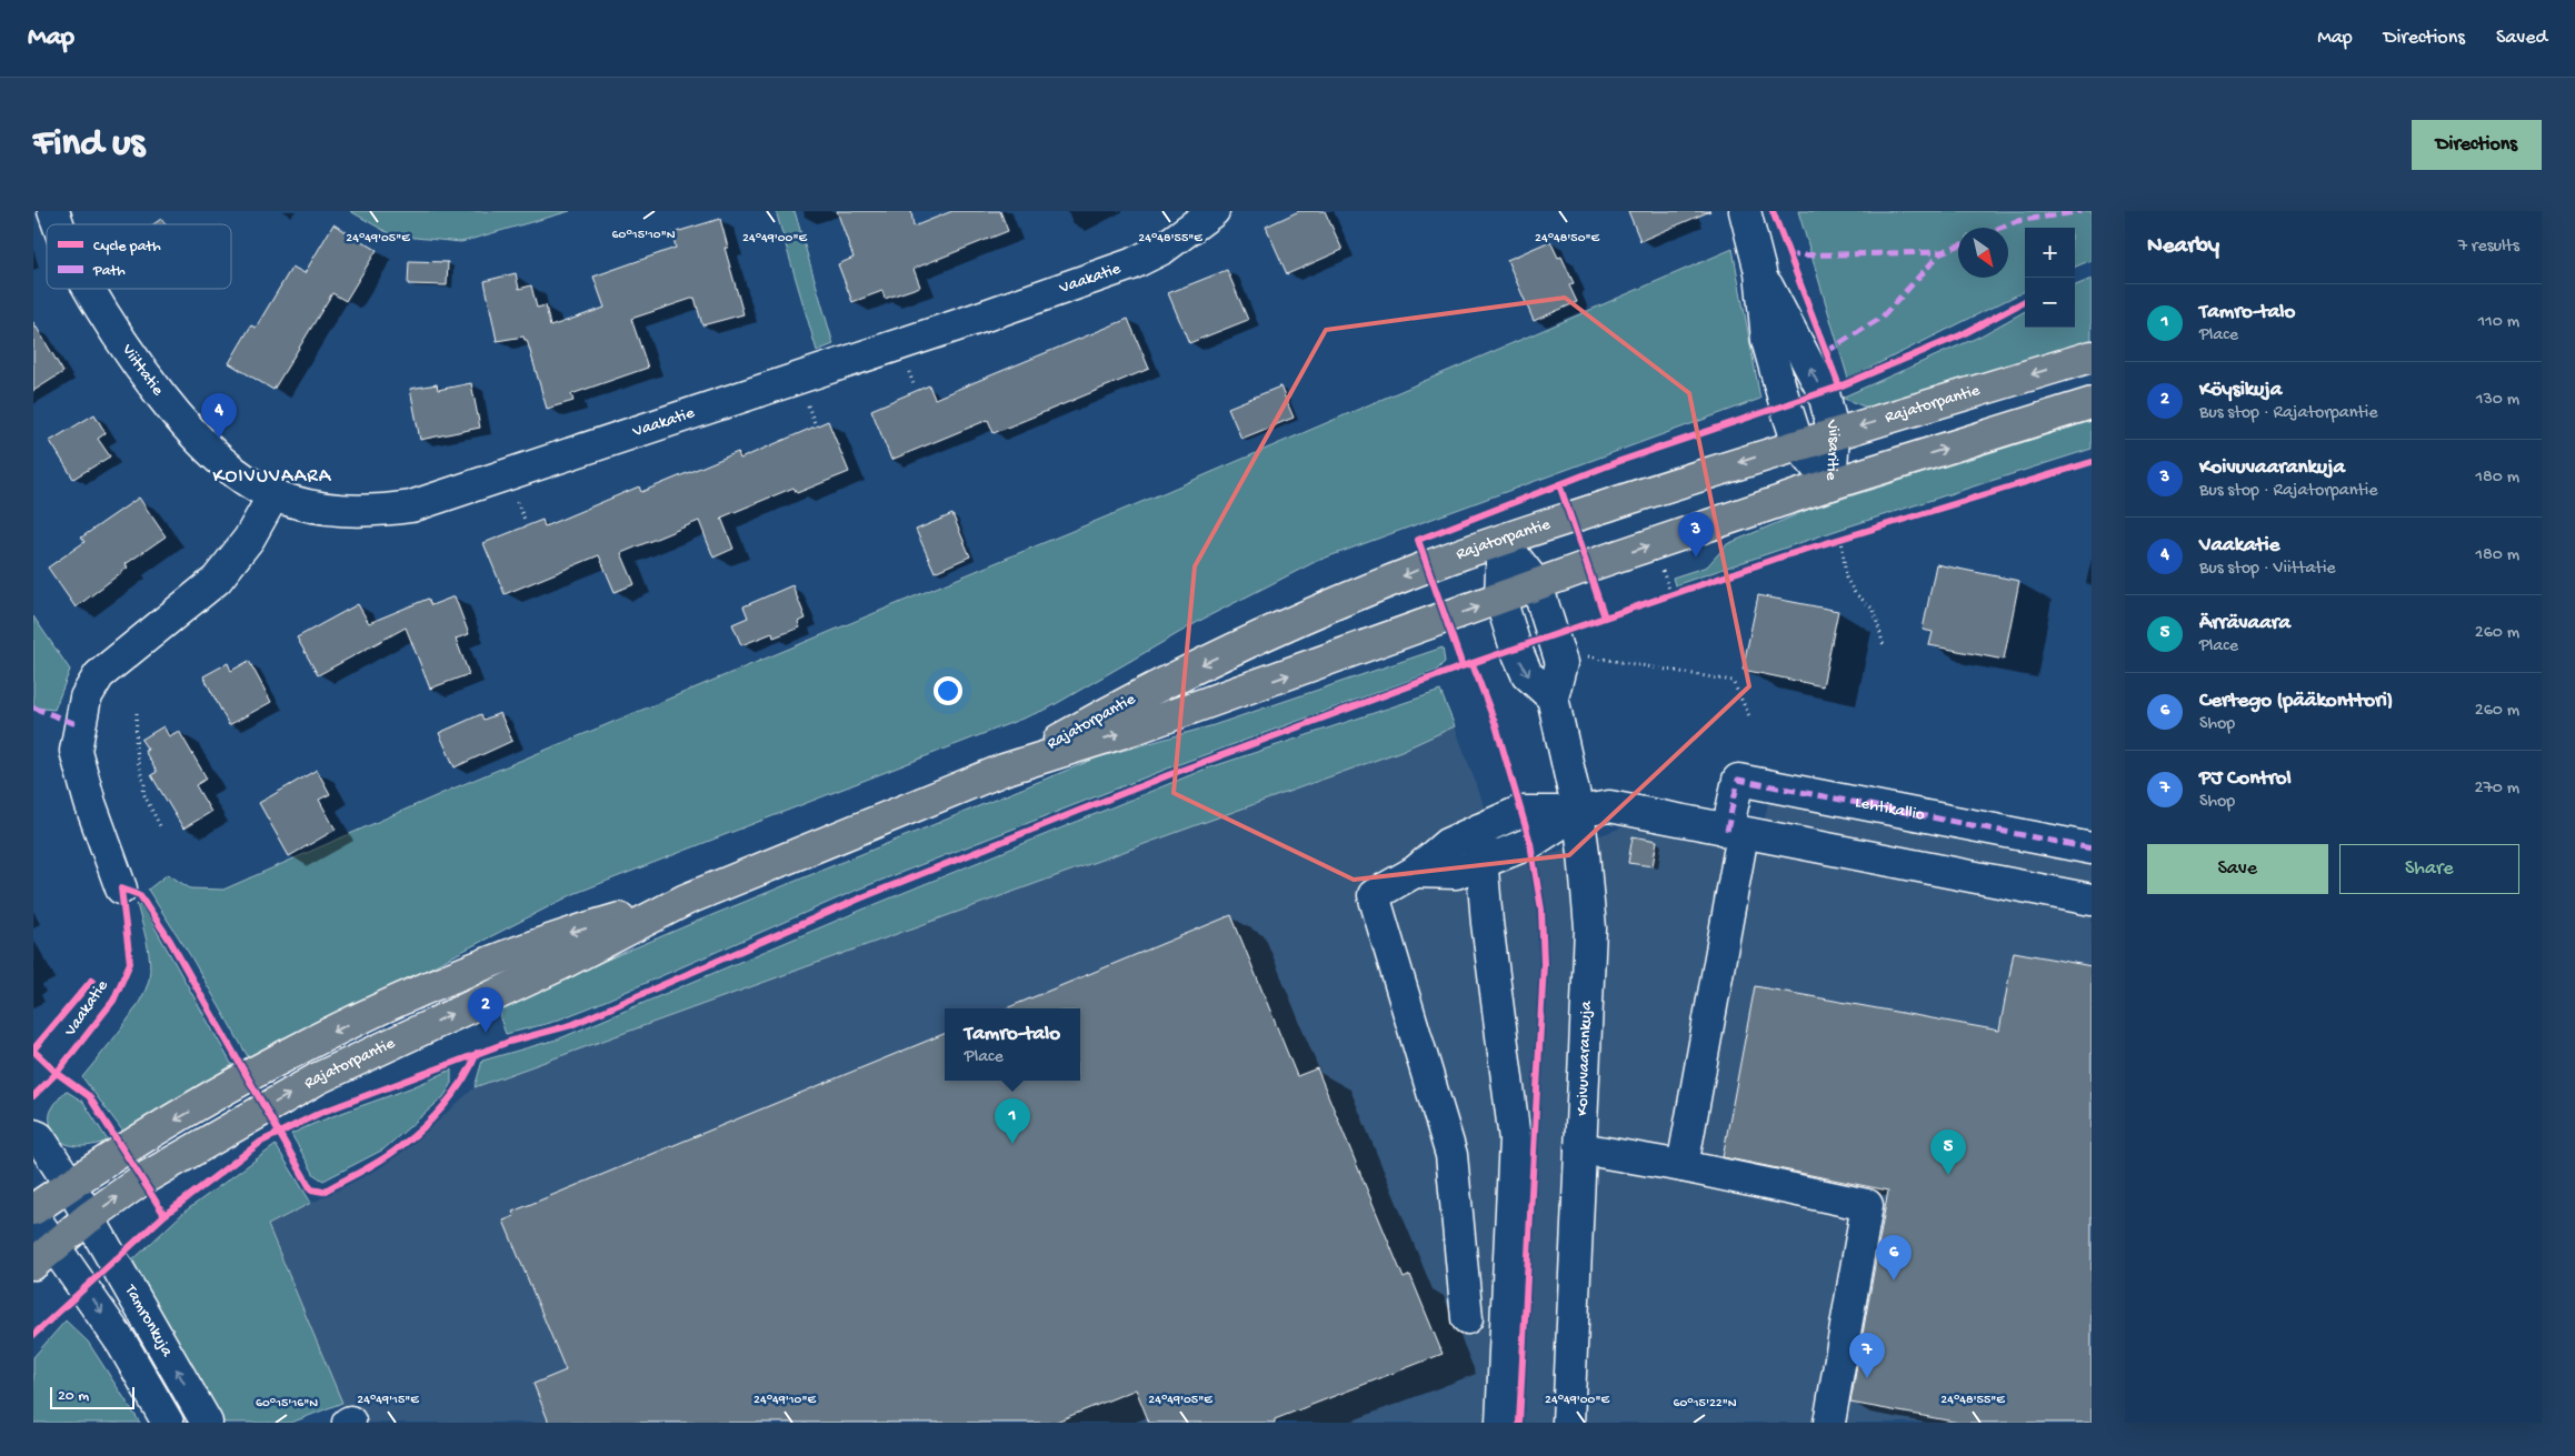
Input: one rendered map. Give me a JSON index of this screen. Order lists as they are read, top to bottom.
{
  "streets": {
    "main road": ["Rajatorpantie"],
    "street": [
      "Vaakatie",
      "Viittatie",
      "Viisaritie",
      "Lehtikallio",
      "Koivuvaarankuja",
      "Tamronkuja"
    ]
  },
  "crossings": [
    ["Vaakatie", "Viittatie"],
    ["Rajatorpantie", "Viisaritie"],
    ["Rajatorpantie", "Koivuvaarankuja"],
    ["Rajatorpantie", "Tamronkuja"]
  ],
  "districts": ["KOIVUVAARA"],
  "legend": ["Cycle path", "Path"],
  "scale_bar": "20 m",
  "north": "bottom right",
  "page": {
    "header": "Map",
    "nav": ["Map", "Directions", "Saved"],
    "buttons": [
      "Directions",
      ["Save", "Share"]
    ],
    "title": "Find us",
    "heading": ["Nearby", "7 results"],
    "map_buttons": ["+", "−"],
    "list": [
      {
        "mark": "1",
        "name": "Tamro-talo",
        "note": "Place",
        "value": "110 m"
      },
      {
        "mark": "2",
        "name": "Köysikuja",
        "note": "Bus stop · Rajatorpantie",
        "value": "130 m"
      },
      {
        "mark": "3",
        "name": "Koivuvaarankuja",
        "note": "Bus stop · Rajatorpantie",
        "value": "180 m"
      },
      {
        "mark": "4",
        "name": "Vaakatie",
        "note": "Bus stop · Viittatie",
        "value": "180 m"
      },
      {
        "mark": "5",
        "name": "Ärrävaara",
        "note": "Place",
        "value": "260 m"
      },
      {
        "mark": "6",
        "name": "Certego (pääkonttori)",
        "note": "Shop",
        "value": "260 m"
      },
      {
        "mark": "7",
        "name": "PJ Control",
        "note": "Shop",
        "value": "270 m"
      }
    ],
    "pins": [
      "4",
      "3",
      "2",
      "1",
      "5",
      "6",
      "7"
    ],
    "popup": ["Tamro-talo", "Place"],
    "scale": "20 m"
  },
  "coordinates": [
    "60°15'10\"N",
    "24°48'50\"E",
    "24°49'05\"E",
    "24°49'00\"E",
    "24°48'55\"E",
    "24°49'15\"E",
    "24°49'10\"E",
    "60°15'16\"N",
    "60°15'22\"N"
  ]
}
